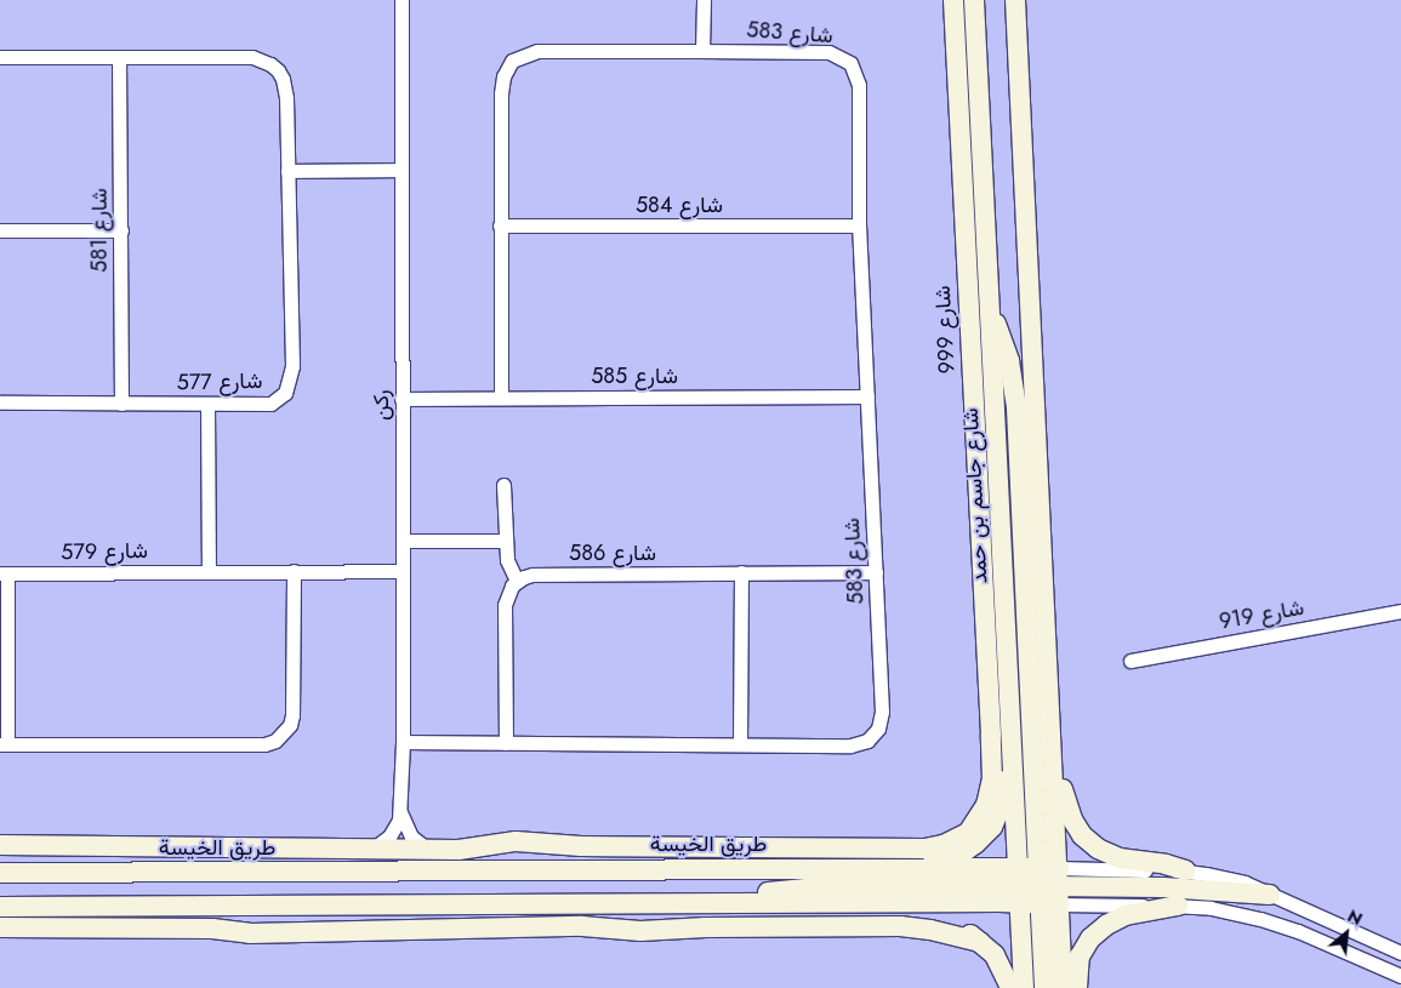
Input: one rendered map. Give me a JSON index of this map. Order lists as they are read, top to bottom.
{
  "streets": {
    "main road": ["شارع 999", "شارع جاسم بن حمد", "طريق الخيسة"],
    "street": [
      "شارع 583",
      "شارع 584",
      "شارع 581",
      "شارع 585",
      "شارع 577",
      "ركن",
      "شارع 579",
      "شارع 586",
      "شارع 919"
    ]
  },
  "crossings": [
    ["شارع 583", "شارع 584"],
    ["شارع 583", "شارع 585"],
    ["شارع 583", "ركن"],
    ["شارع 583", "شارع 586"],
    ["شارع 581", "شارع 577"],
    ["شارع 999", "طريق الخيسة"],
    ["شارع 585", "ركن"],
    ["ركن", "شارع 579"],
    ["ركن", "طريق الخيسة"],
    ["شارع جاسم بن حمد", "طريق الخيسة"]
  ],
  "north": "top right"
}
